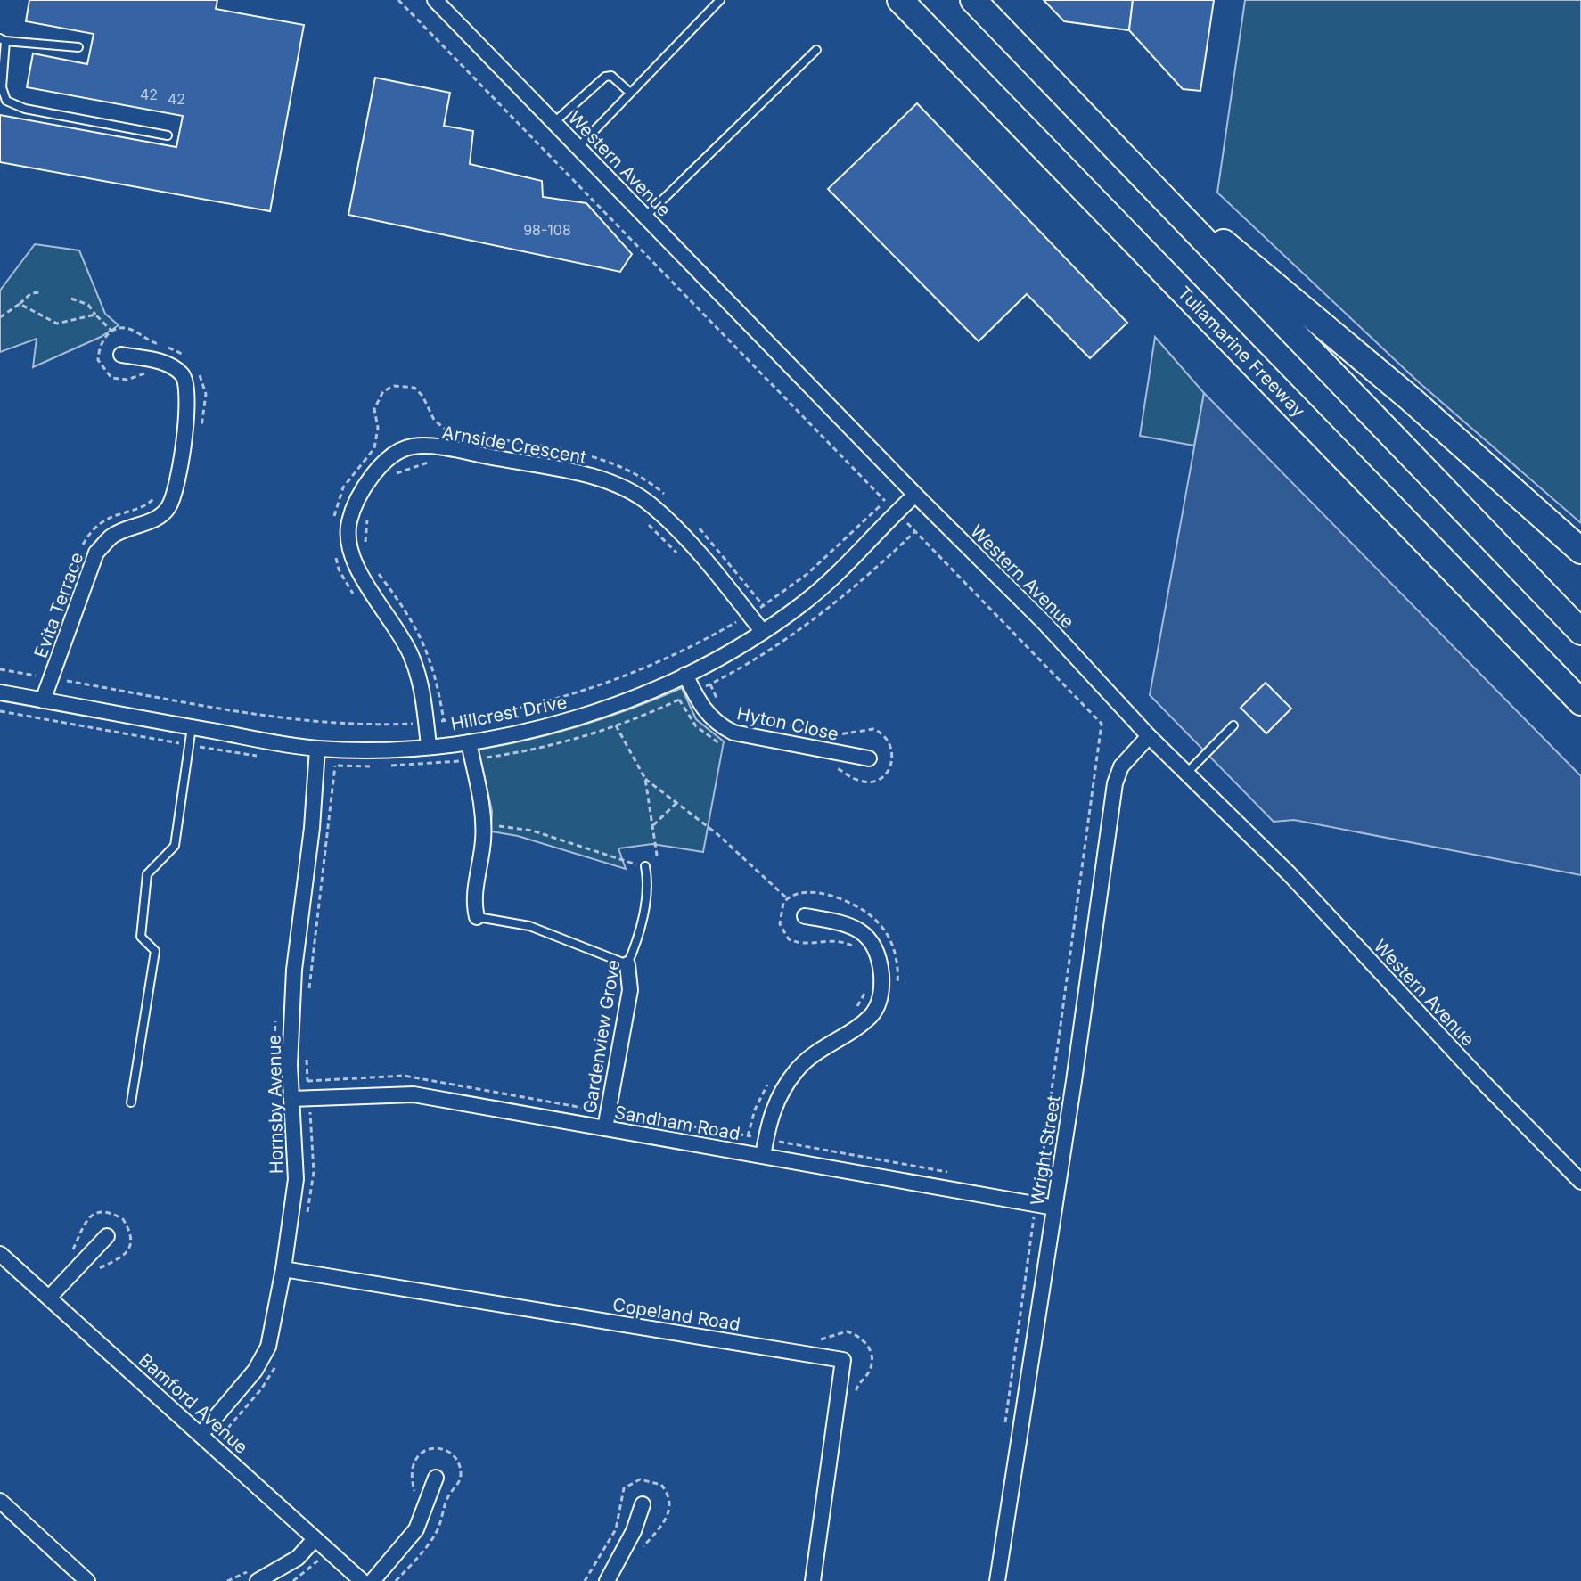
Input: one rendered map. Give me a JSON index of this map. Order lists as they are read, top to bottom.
{
  "streets": {
    "highway": ["Tullamarine Freeway"],
    "street": [
      "Western Avenue",
      "Arnside Crescent",
      "Evita Terrace",
      "Hillcrest Drive",
      "Hyton Close",
      "Gardenview Grove",
      "Hornsby Avenue",
      "Sandham Road",
      "Wright Street",
      "Copeland Road",
      "Bamford Avenue"
    ]
  },
  "crossings": [
    ["Western Avenue", "Hillcrest Drive"],
    ["Western Avenue", "Wright Street"],
    ["Arnside Crescent", "Hillcrest Drive"],
    ["Evita Terrace", "Hillcrest Drive"],
    ["Hillcrest Drive", "Hyton Close"],
    ["Hillcrest Drive", "Hornsby Avenue"],
    ["Gardenview Grove", "Sandham Road"],
    ["Hornsby Avenue", "Sandham Road"],
    ["Hornsby Avenue", "Copeland Road"],
    ["Hornsby Avenue", "Bamford Avenue"],
    ["Sandham Road", "Wright Street"]
  ],
  "house_numbers": ["42", "42", "98-108"]
}
